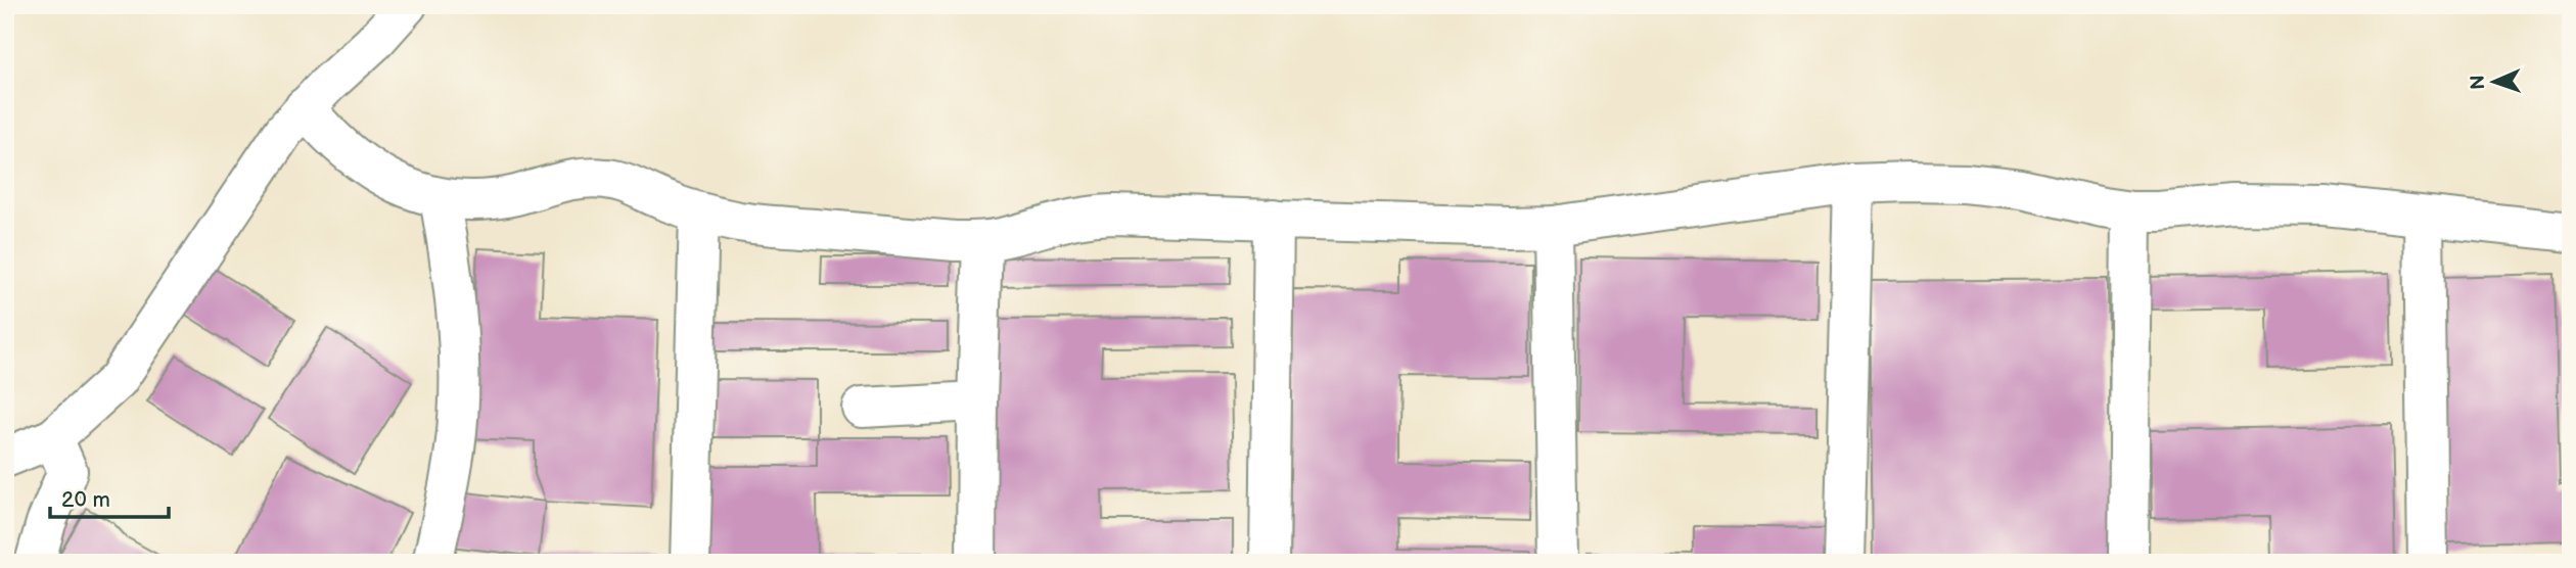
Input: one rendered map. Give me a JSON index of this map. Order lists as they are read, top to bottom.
{
  "scale_bar": "20 m",
  "north": "left"
}
